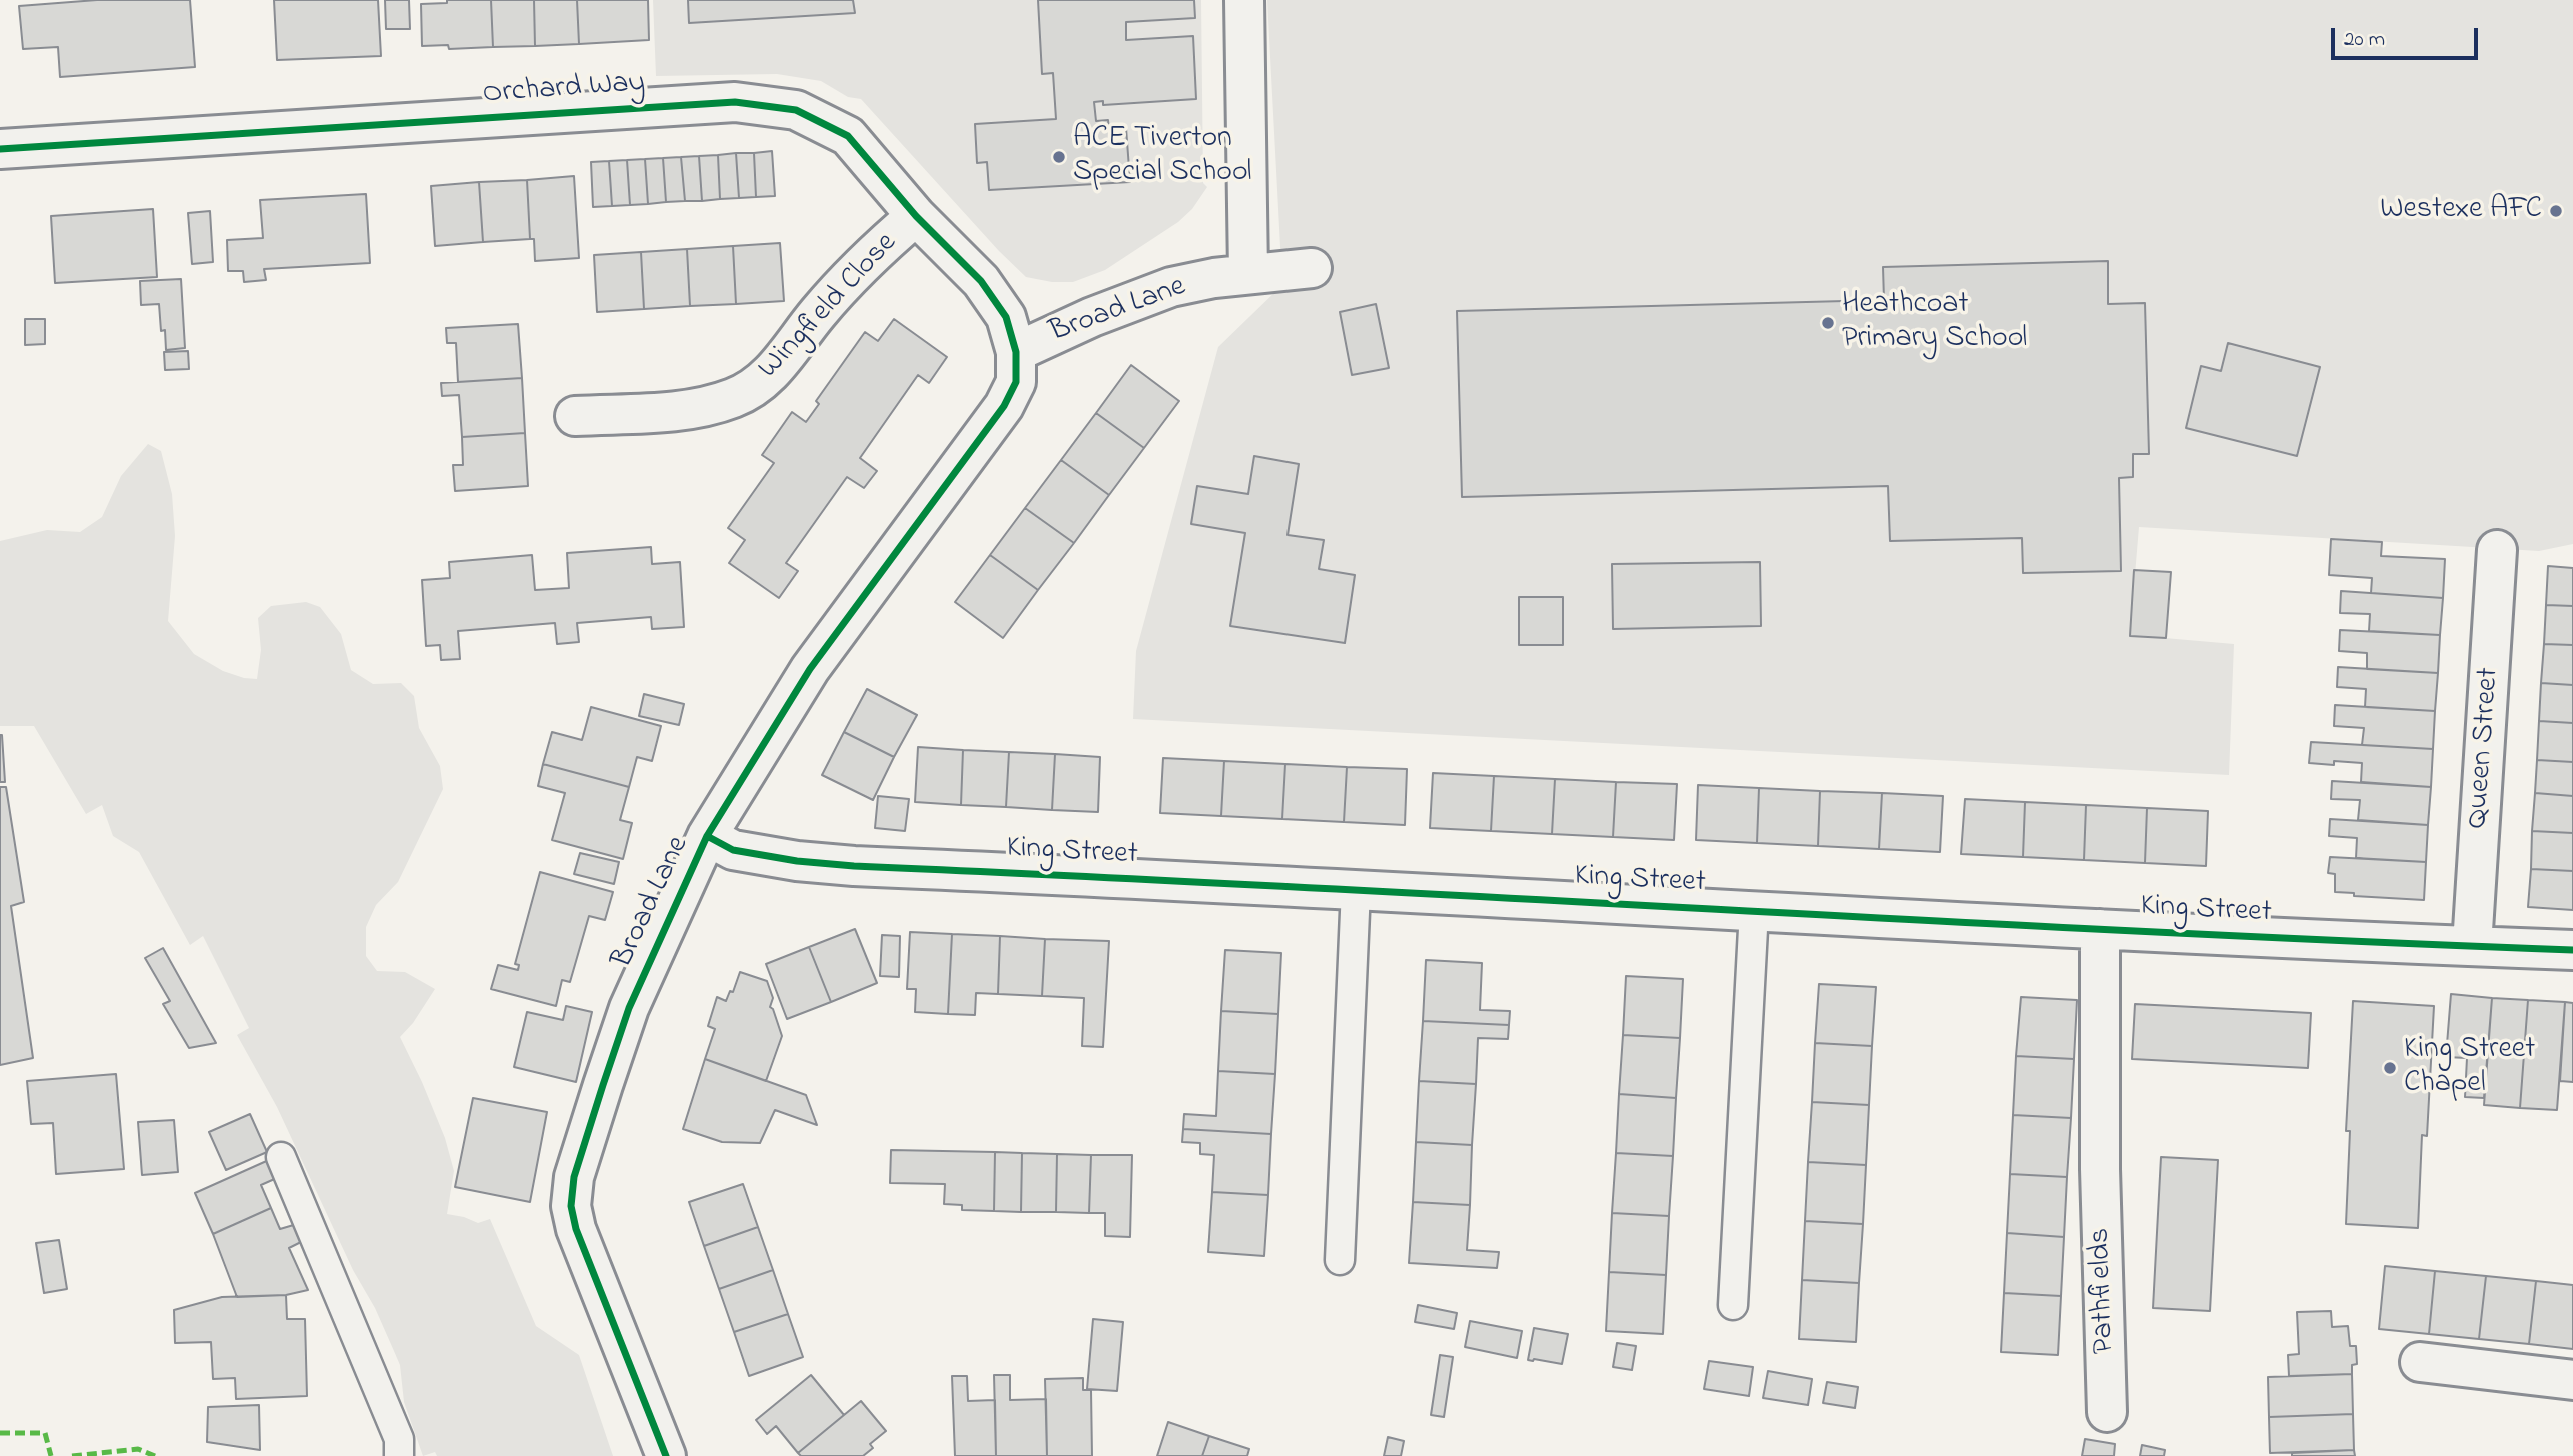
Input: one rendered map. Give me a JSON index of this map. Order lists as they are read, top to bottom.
{
  "streets": {
    "street": [
      "Orchard Way",
      "Wingfield Close",
      "Broad Lane",
      "Queen Street",
      "King Street",
      "Pathfields"
    ]
  },
  "crossings": [
    ["Orchard Way", "Wingfield Close"],
    ["Orchard Way", "Broad Lane"],
    ["Broad Lane", "King Street"],
    ["Queen Street", "King Street"],
    ["King Street", "Pathfields"]
  ],
  "places": [
    "ACE Tiverton Special School",
    "Westexe AFC",
    "Heathcoat Primary School",
    "King Street Chapel"
  ],
  "scale_bar": "20 m"
}
